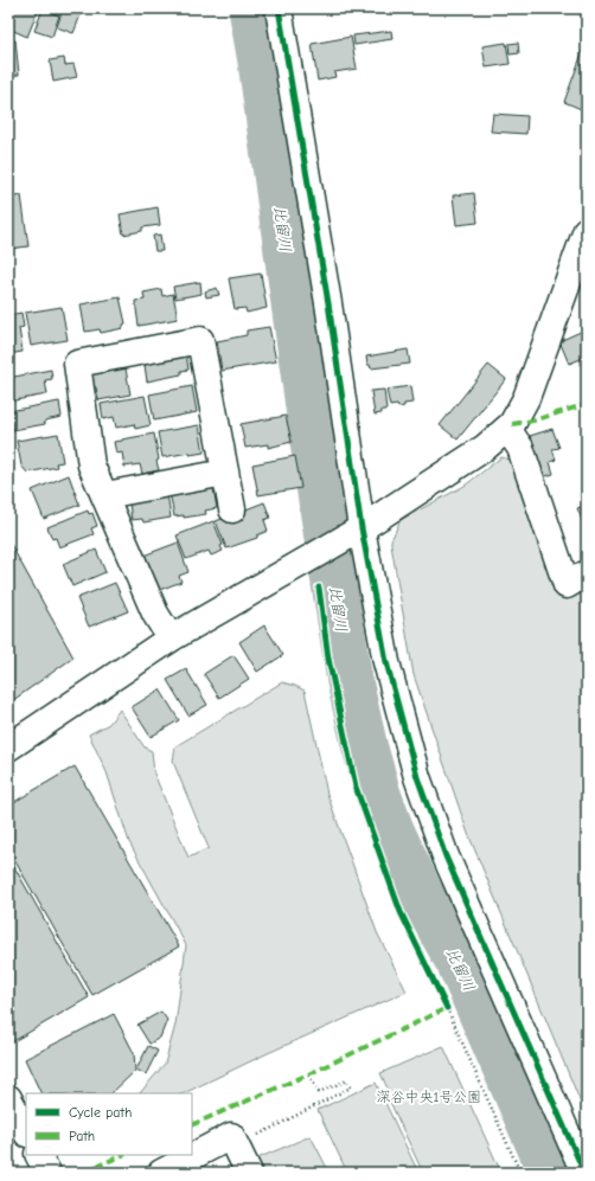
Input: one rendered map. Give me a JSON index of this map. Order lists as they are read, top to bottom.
{
  "water": ["比留川"],
  "parks": ["深谷中央1号公園"],
  "legend": ["Cycle path", "Path"]
}
